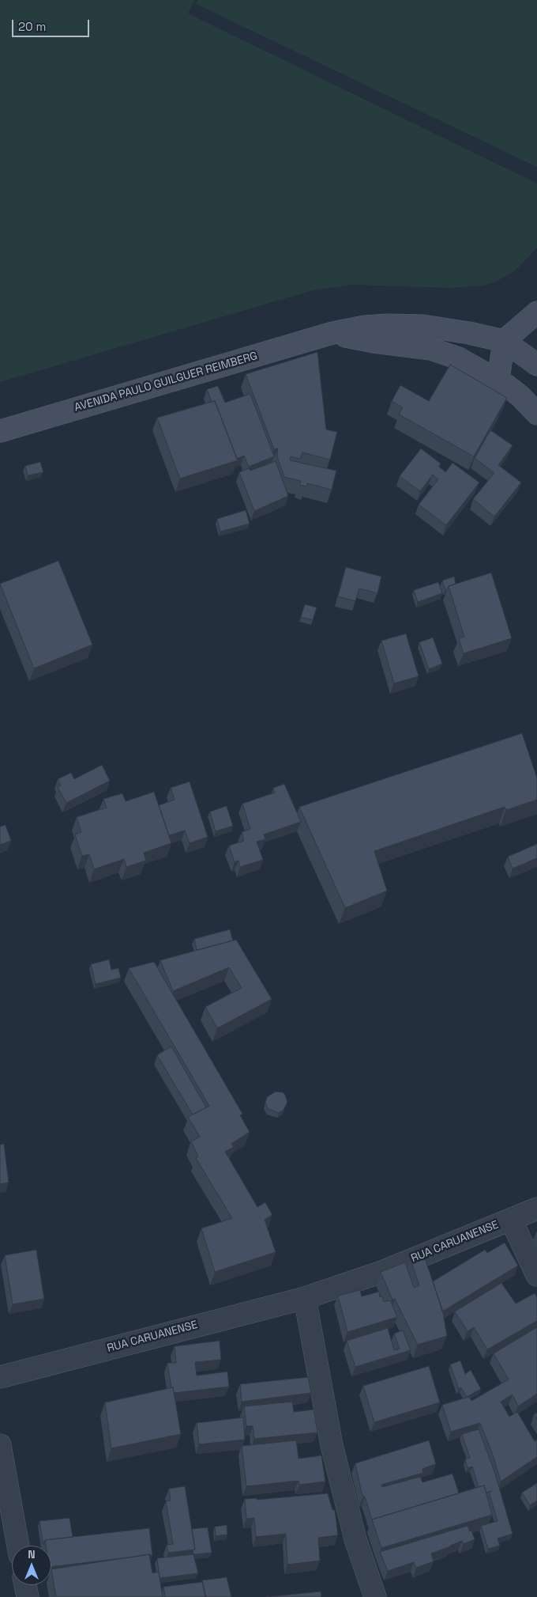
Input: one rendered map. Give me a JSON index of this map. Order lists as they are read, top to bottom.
{
  "streets": {
    "main road": ["AVENIDA PAULO GUILGUER REIMBERG"],
    "street": ["RUA CARUANENSE"]
  },
  "scale_bar": "20 m",
  "north": "top"
}
